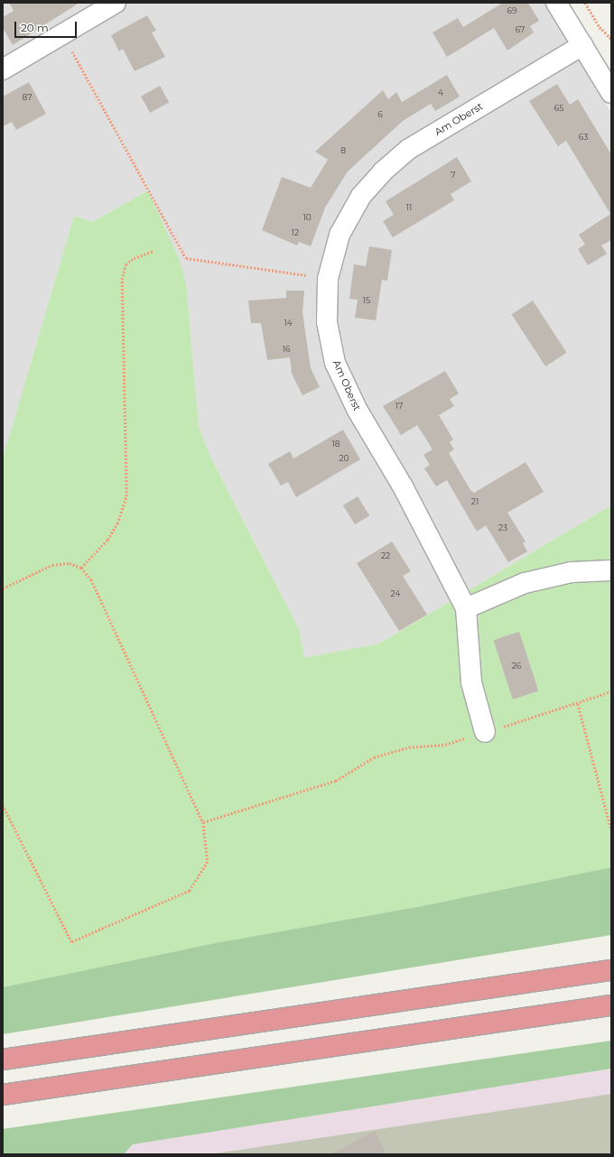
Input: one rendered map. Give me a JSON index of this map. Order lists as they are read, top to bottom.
{
  "streets": {
    "street": ["Am Oberst"]
  },
  "house_numbers": [
    "69",
    "67",
    "4",
    "87",
    "65",
    "6",
    "63",
    "8",
    "7",
    "11",
    "10",
    "12",
    "15",
    "14",
    "16",
    "17",
    "18",
    "20",
    "21",
    "23",
    "22",
    "24",
    "26"
  ],
  "scale_bar": "20 m"
}
